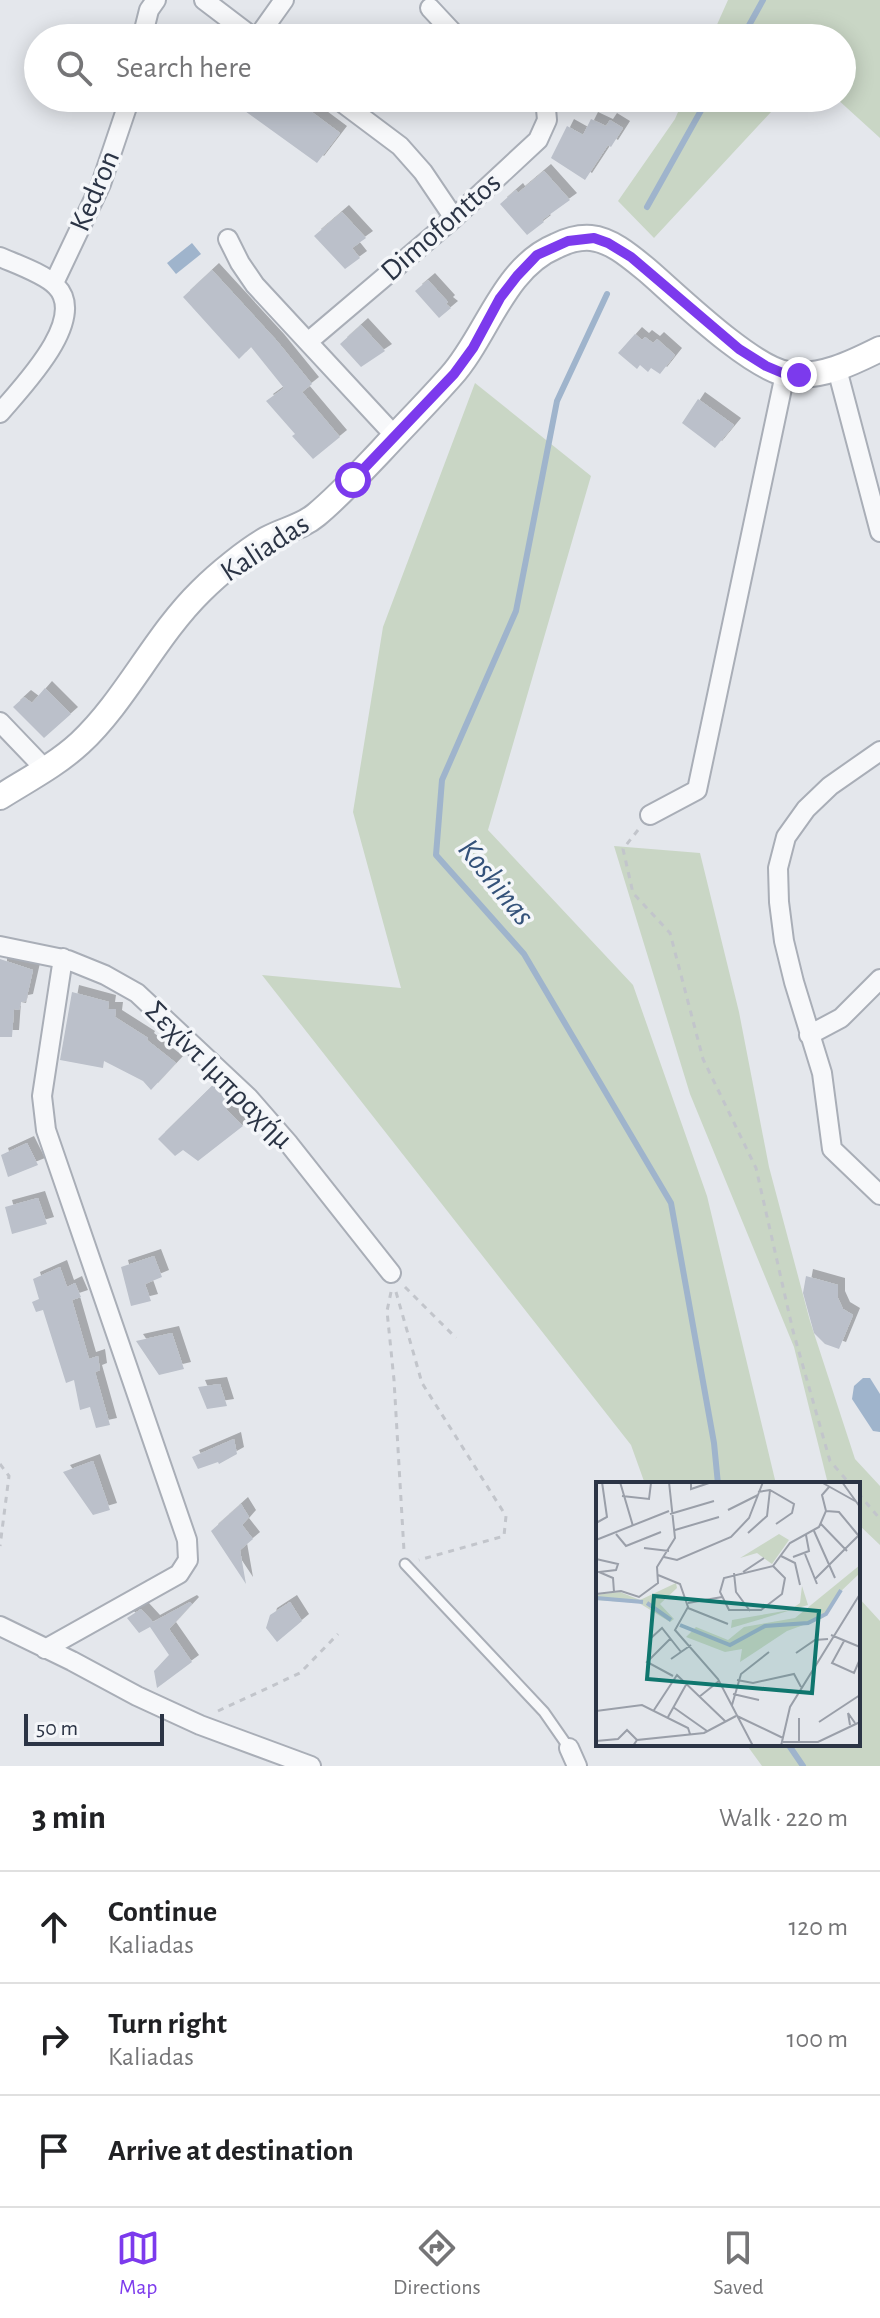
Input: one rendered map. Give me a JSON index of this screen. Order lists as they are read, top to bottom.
{
  "streets": {
    "street": [
      "Kedron",
      "Dimofonttos",
      "Kaliadas",
      "Σεχίντ Ιμπραχήμ"
    ]
  },
  "water": ["Koshinas"],
  "scale_bar": "50 m",
  "page": {
    "search": "Search here",
    "scale": "50 m",
    "heading": ["3 min", "Walk · 220 m"],
    "list": [
      ["Continue", "Kaliadas", "120 m"],
      ["Turn right", "Kaliadas", "100 m"],
      "Arrive at destination"
    ],
    "nav": ["Map", "Directions", "Saved"]
  }
}
